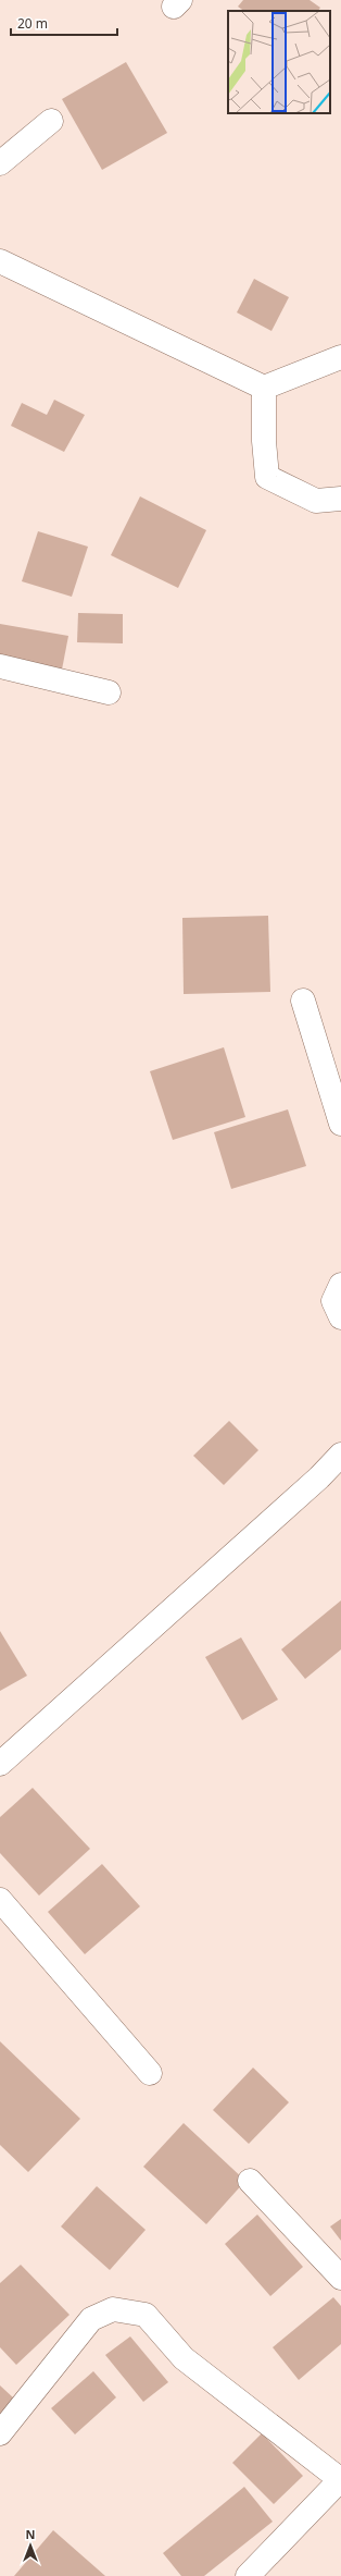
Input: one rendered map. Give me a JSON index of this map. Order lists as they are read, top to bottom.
{
  "scale_bar": "20 m",
  "north": "top"
}
